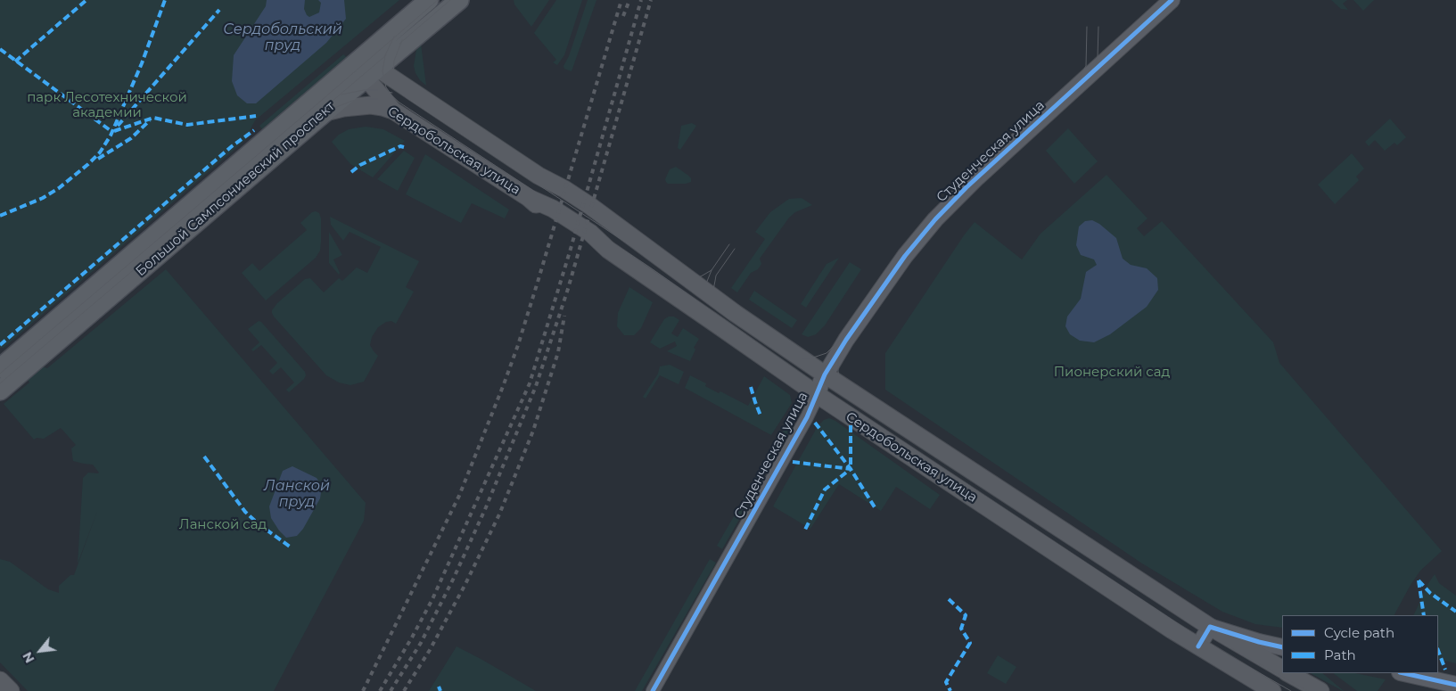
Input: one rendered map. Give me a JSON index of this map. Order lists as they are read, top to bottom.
{
  "streets": {
    "main road": ["Сердобольская улица", "Большой Сампсониевский проспект"],
    "street": ["Студенческая улица"]
  },
  "crossings": [
    ["Сердобольская улица", "Студенческая улица"],
    ["Сердобольская улица", "Большой Сампсониевский проспект"]
  ],
  "water": ["Сердобольский пруд", "Ланской пруд"],
  "parks": ["парк Лесотехнической академии", "Пионерский сад", "Ланской сад"],
  "legend": ["Cycle path", "Path"],
  "north": "bottom left"
}
